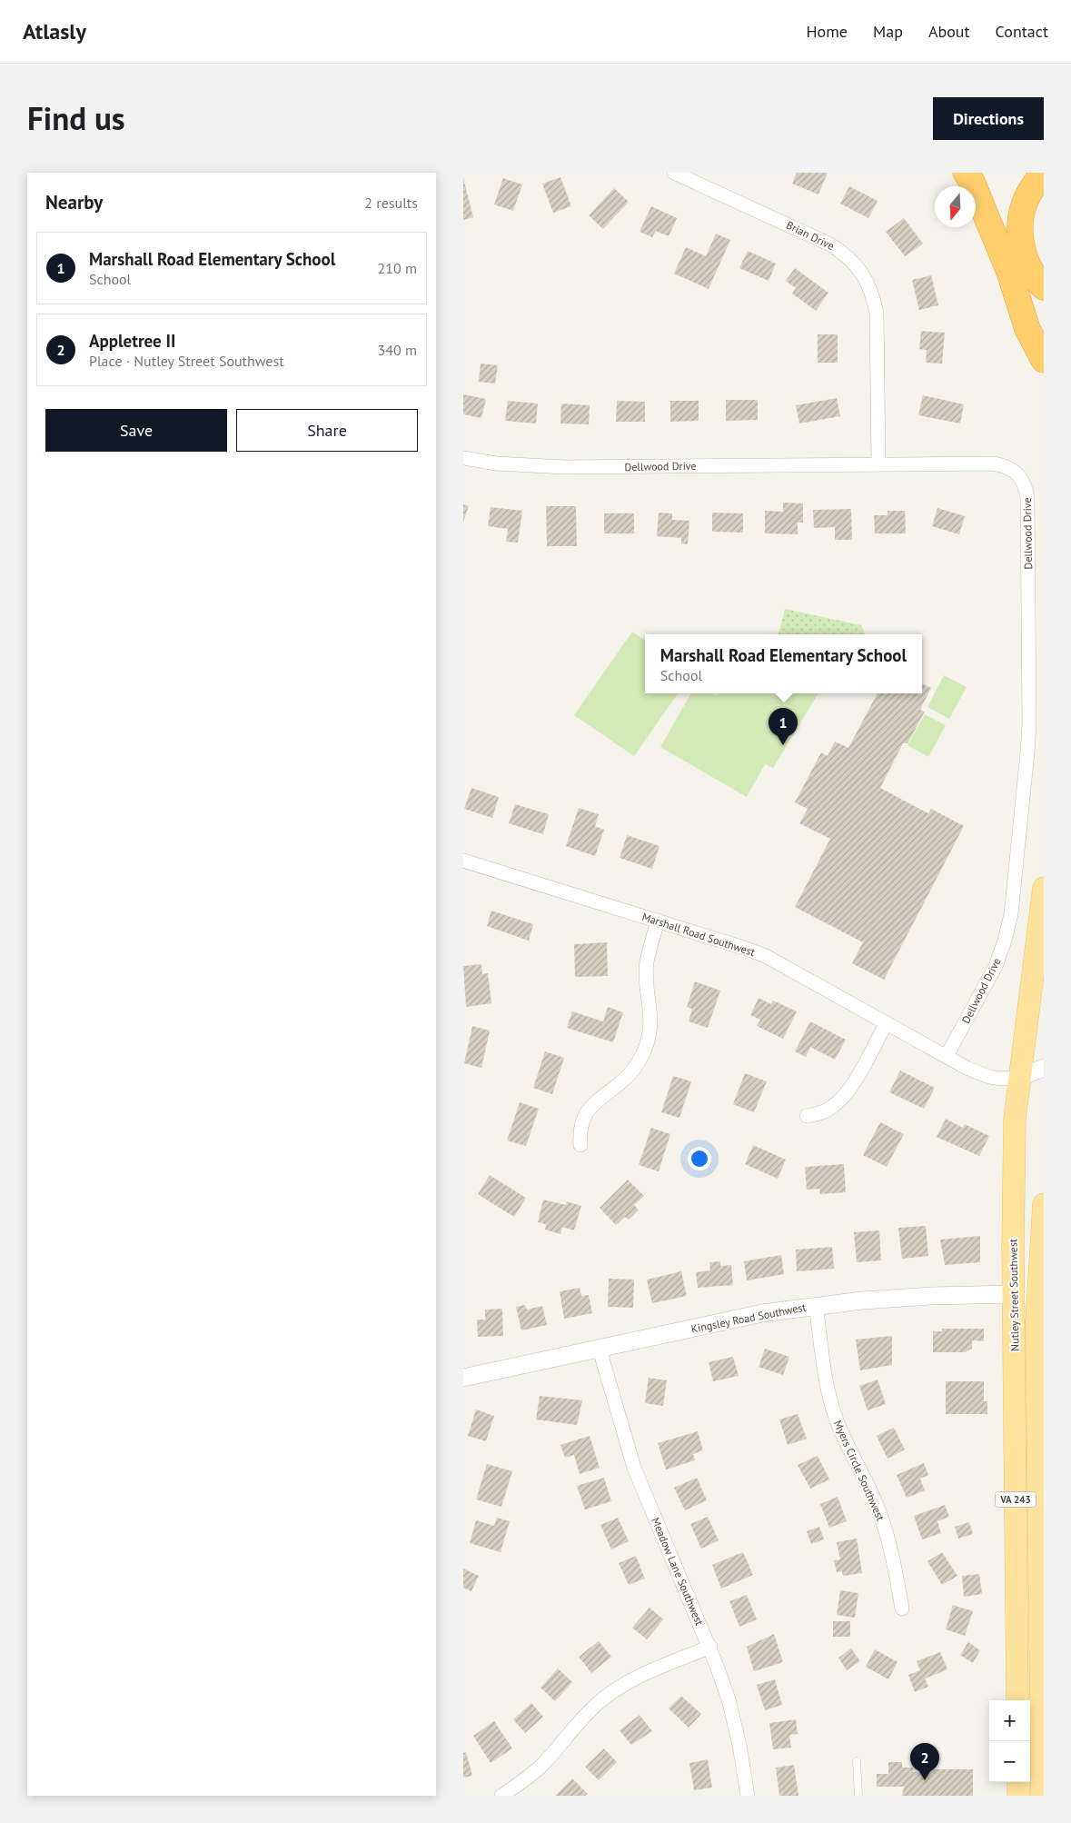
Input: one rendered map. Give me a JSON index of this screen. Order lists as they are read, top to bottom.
{
  "streets": {
    "main road": ["Nutley Street Southwest", "VA 243"],
    "street": [
      "Brian Drive",
      "Dellwood Drive",
      "Marshall Road Southwest",
      "Kingsley Road Southwest",
      "Myers Circle Southwest",
      "Meadow Lane Southwest"
    ]
  },
  "crossings": [
    ["Brian Drive", "Dellwood Drive"],
    ["Dellwood Drive", "Marshall Road Southwest"],
    ["Marshall Road Southwest", "Nutley Street Southwest"],
    ["Nutley Street Southwest", "Kingsley Road Southwest"],
    ["Kingsley Road Southwest", "Myers Circle Southwest"],
    ["Kingsley Road Southwest", "Meadow Lane Southwest"]
  ],
  "north": "bottom",
  "page": {
    "header": "Atlasly",
    "nav": [
      "Home",
      "Map",
      "About",
      "Contact"
    ],
    "title": "Find us",
    "buttons": [
      "Directions",
      ["Save", "Share"]
    ],
    "heading": ["Nearby", "2 results"],
    "list": [
      {
        "mark": "1",
        "name": "Marshall Road Elementary School",
        "note": "School",
        "value": "210 m"
      },
      {
        "mark": "2",
        "name": "Appletree II",
        "note": "Place · Nutley Street Southwest",
        "value": "340 m"
      }
    ],
    "popup": ["Marshall Road Elementary School", "School"],
    "pins": ["1", "2"],
    "map_buttons": ["+", "−"]
  }
}
